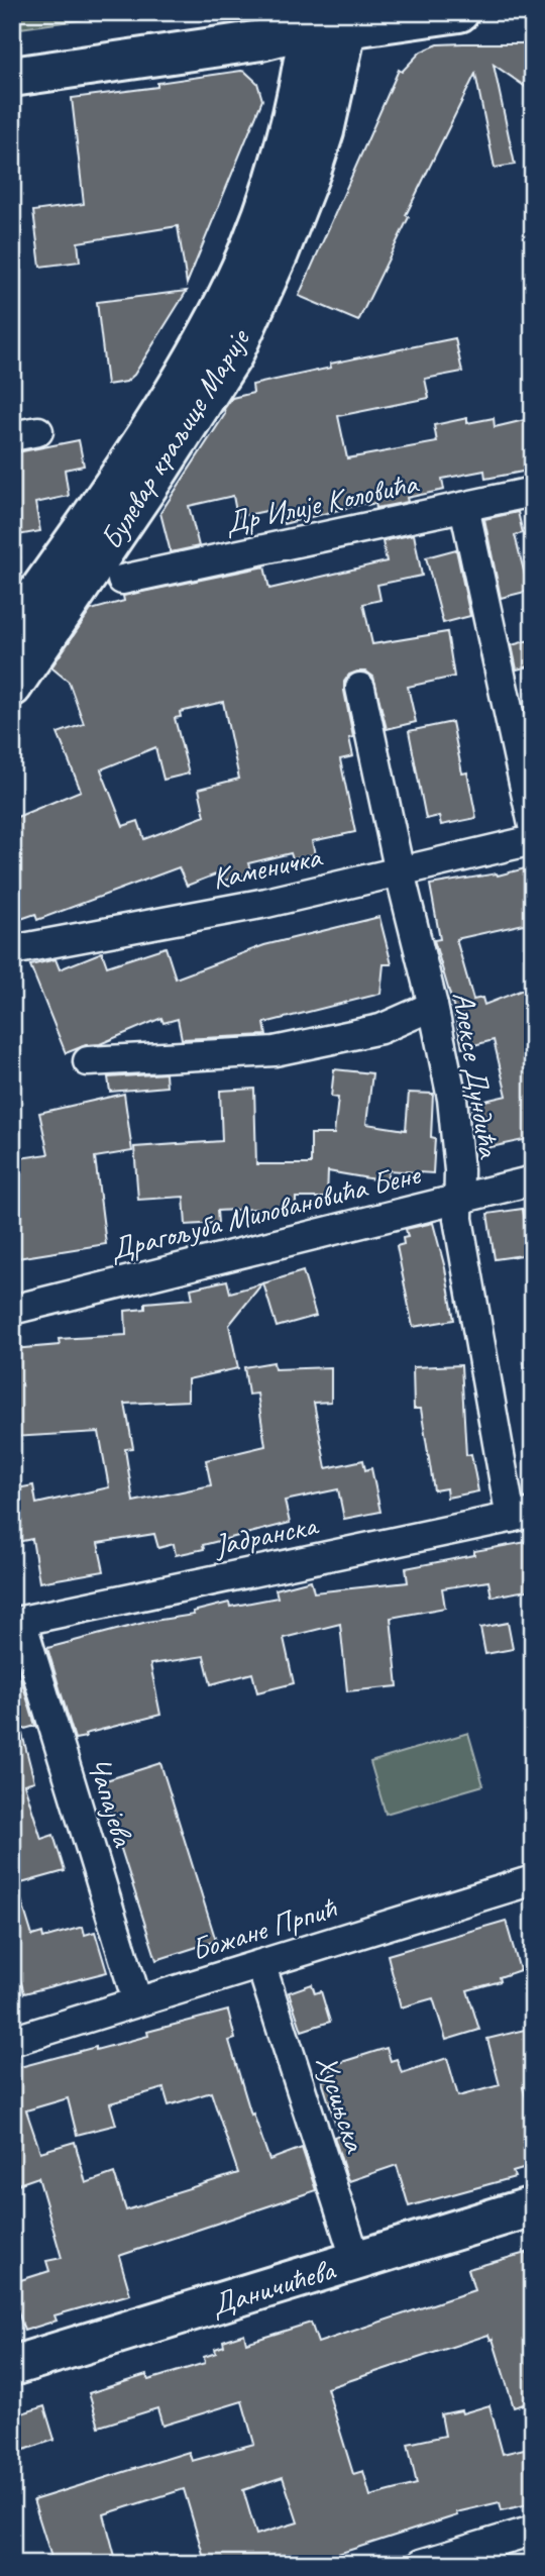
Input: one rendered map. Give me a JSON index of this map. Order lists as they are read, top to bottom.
{
  "streets": {
    "main road": ["Булевар краљице Марије", "Даничићева"],
    "street": [
      "Др Илије Коловића",
      "Каменичка",
      "Алексе Дундића",
      "Драгољуба Миловановића Бене",
      "Јадранска",
      "Чапајева",
      "Божане Прпић",
      "Хусињска"
    ]
  },
  "crossings": [
    ["Каменичка", "Алексе Дундића"],
    ["Алексе Дундића", "Драгољуба Миловановића Бене"],
    ["Алексе Дундића", "Јадранска"],
    ["Јадранска", "Чапајева"],
    ["Чапајева", "Божане Прпић"],
    ["Божане Прпић", "Хусињска"],
    ["Хусињска", "Даничићева"]
  ]
}
